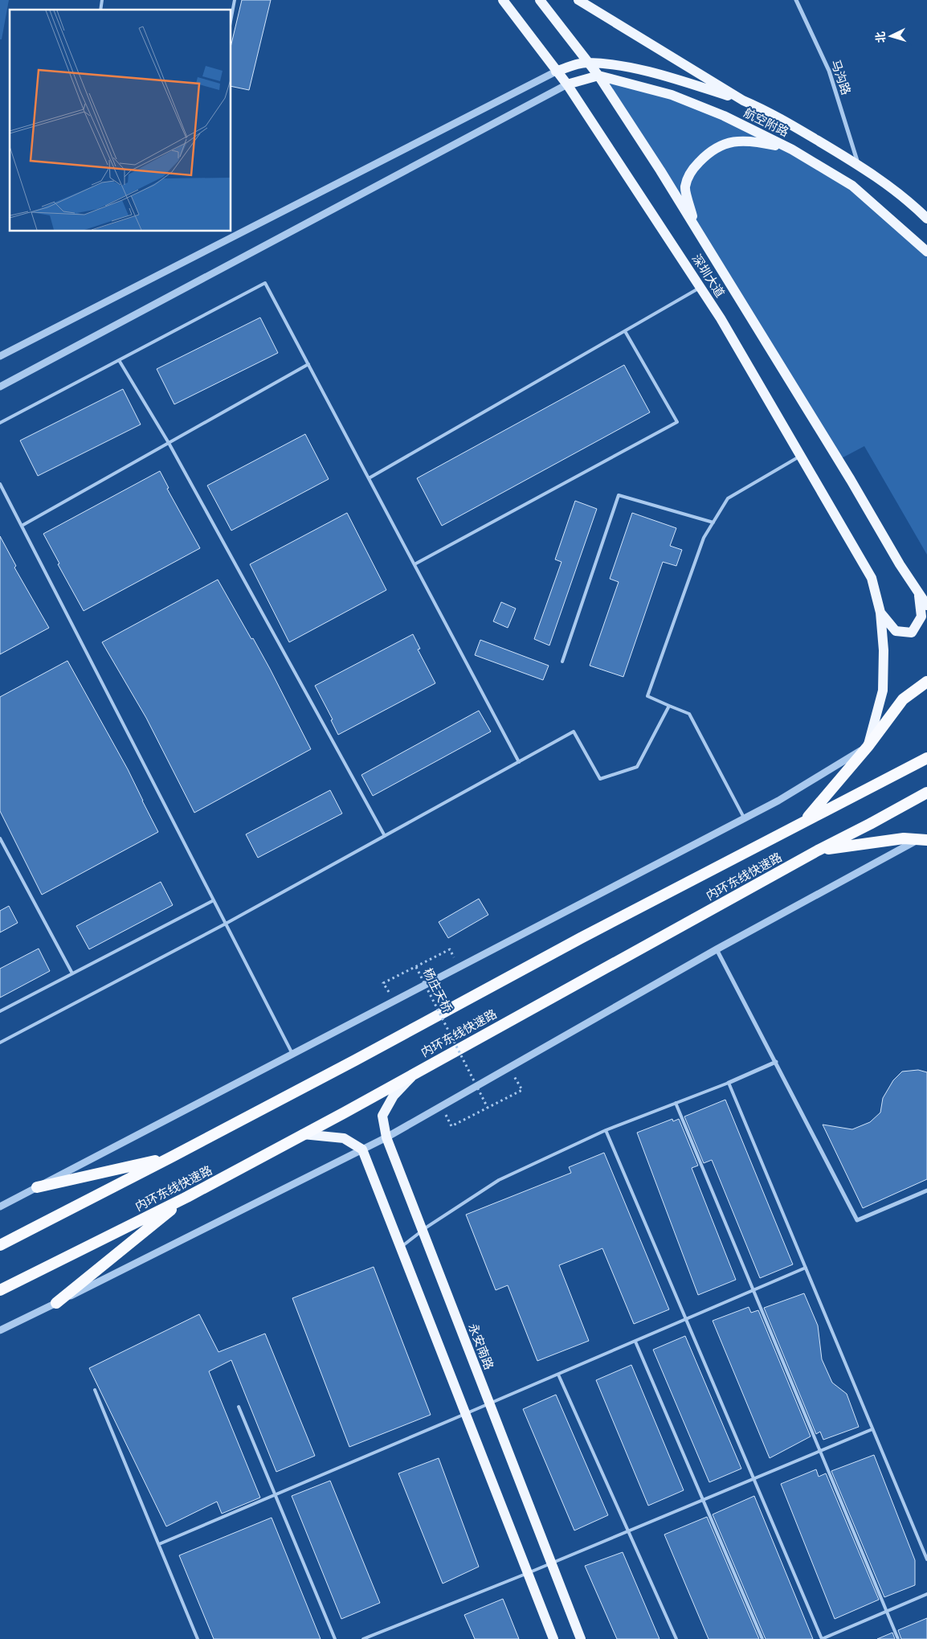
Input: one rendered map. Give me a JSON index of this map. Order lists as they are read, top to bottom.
{
  "streets": {
    "highway": ["内环东线快速路"],
    "main road": ["航空附路", "深圳大道", "永安南路"],
    "street": ["马沟路"],
    "path": ["杨庄天桥"]
  },
  "crossings": [
    ["马沟路", "航空附路"],
    ["航空附路", "深圳大道"],
    ["内环东线快速路", "永安南路"]
  ],
  "north": "left"
}
